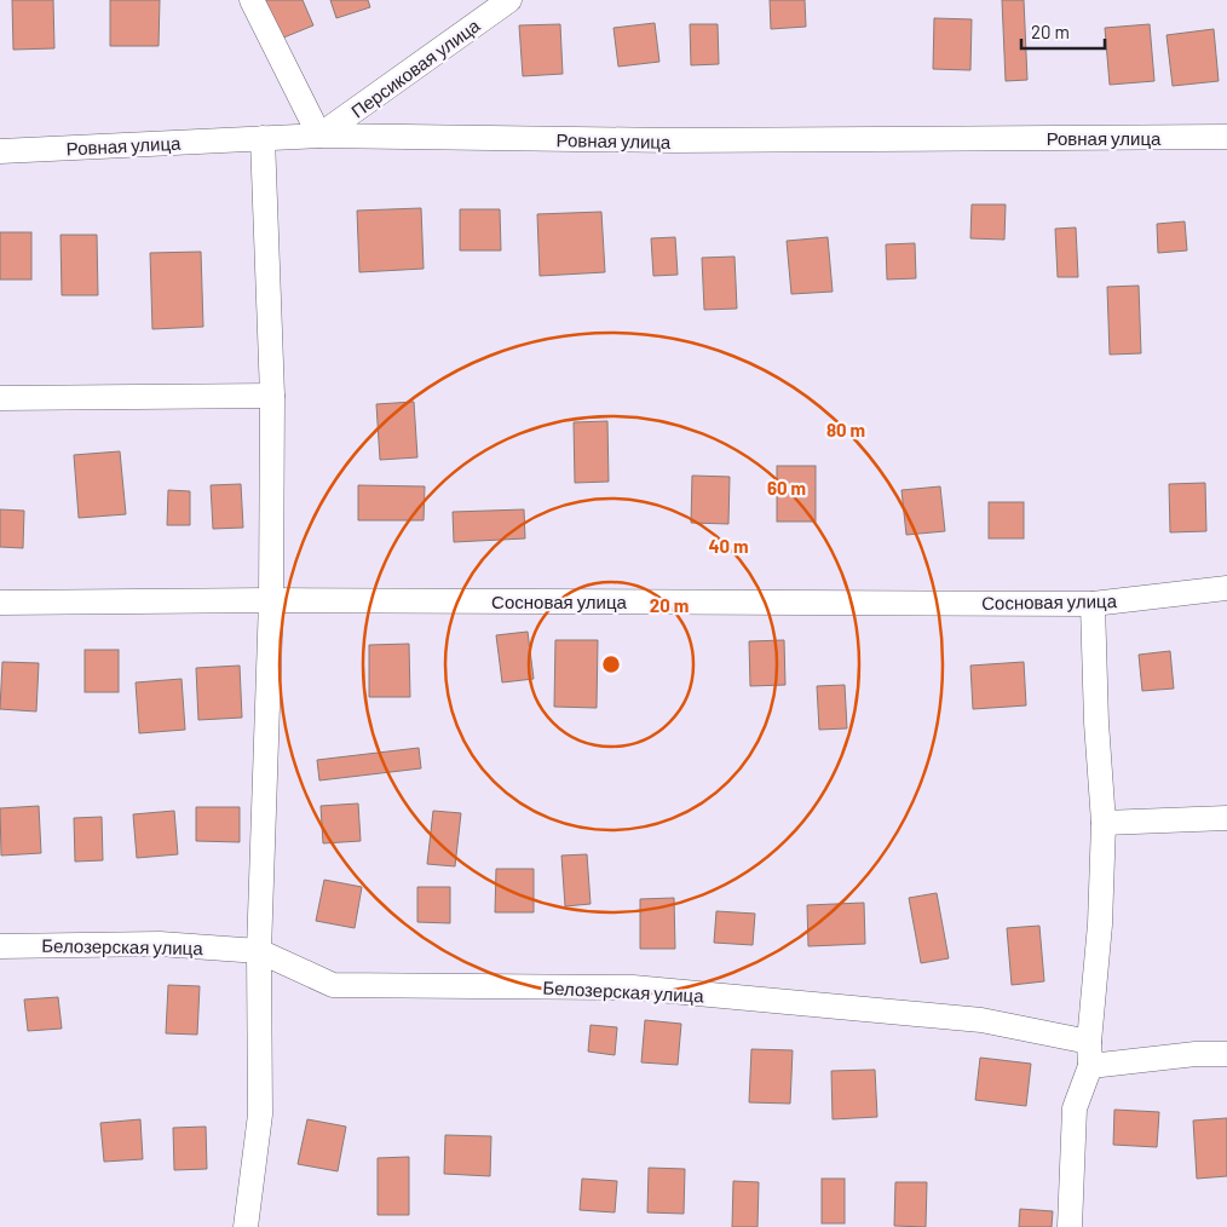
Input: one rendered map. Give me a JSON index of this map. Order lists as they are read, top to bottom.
{
  "streets": {
    "street": [
      "Персиковая улица",
      "Ровная улица",
      "Сосновая улица",
      "Белозерская улица"
    ]
  },
  "crossings": [
    ["Персиковая улица", "Ровная улица"]
  ],
  "scale_bar": "20 m",
  "rings": [
    "80 m",
    "60 m",
    "40 m",
    "20 m"
  ]
}
